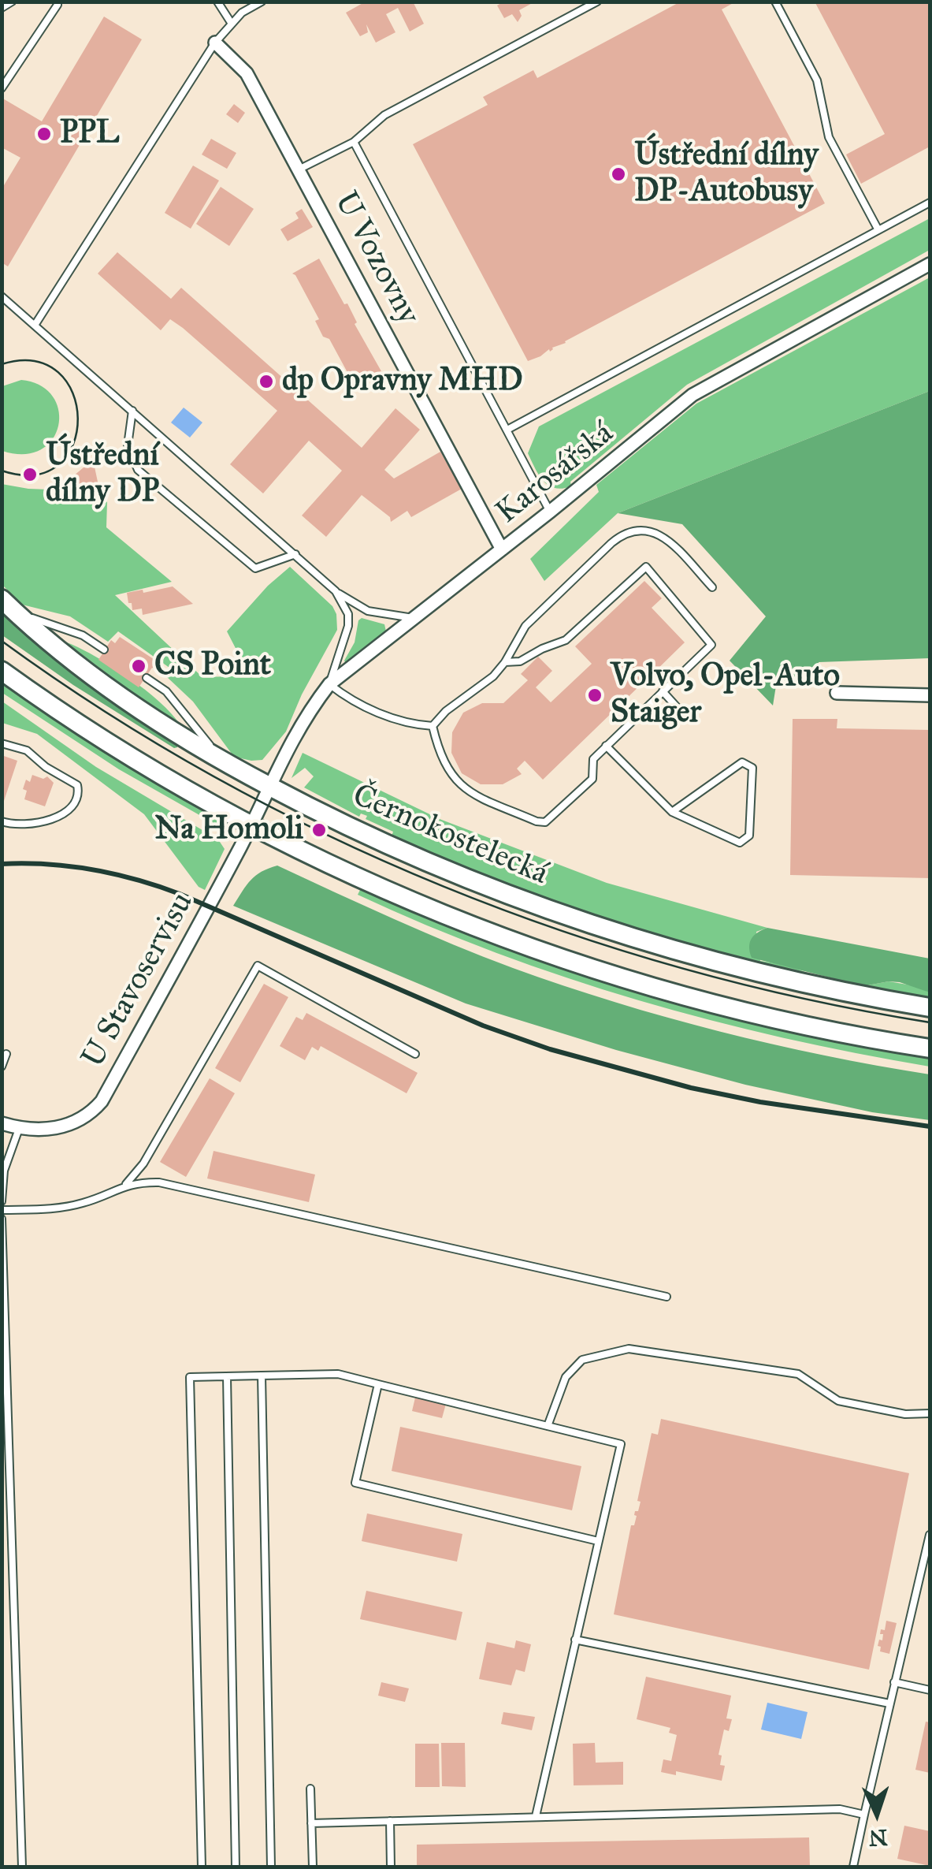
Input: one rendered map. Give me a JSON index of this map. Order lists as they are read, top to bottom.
{
  "streets": {
    "main road": ["Černokostelecká"],
    "street": ["U Vozovny", "Karosářská", "U Stavoservisu"]
  },
  "crossings": [
    ["U Vozovny", "Karosářská"],
    ["Karosářská", "Černokostelecká"],
    ["Karosářská", "U Stavoservisu"],
    ["Černokostelecká", "U Stavoservisu"]
  ],
  "places": [
    "PPL",
    "Ústřední dílny DP-Autobusy",
    "dp Opravny MHD",
    "Ústřední dílny DP",
    "CS Point",
    "Volvo, Opel-Auto Staiger",
    "Na Homoli"
  ],
  "north": "bottom"
}
